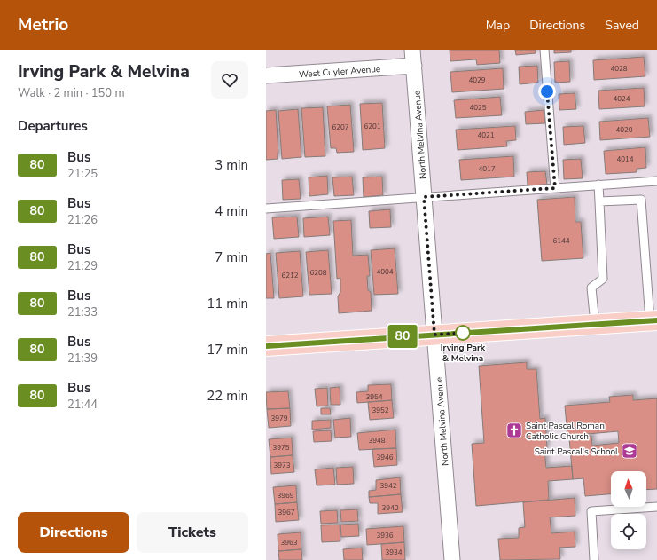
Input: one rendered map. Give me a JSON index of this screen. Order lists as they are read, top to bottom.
{
  "streets": {
    "street": ["West Cuyler Avenue", "North Melvina Avenue"]
  },
  "crossings": [
    ["West Cuyler Avenue", "North Melvina Avenue"]
  ],
  "places": {
    "other": ["Irving Park & Melvina"],
    "church": ["Saint Pascal Roman Catholic Church"],
    "school or university": ["Saint Pascal's School"]
  },
  "lines": ["bus line 80"],
  "house_numbers": [
    "4028",
    "4029",
    "4024",
    "4025",
    "6201",
    "6207",
    "4020",
    "4021",
    "4014",
    "4017",
    "6144",
    "4004",
    "6208",
    "6212",
    "3954",
    "3952",
    "3979",
    "3948",
    "3975",
    "3946",
    "3973",
    "3942",
    "3969",
    "3940",
    "3967",
    "3936",
    "3963",
    "3934"
  ],
  "north": "top",
  "page": {
    "header": "Metrio",
    "nav": ["Map", "Directions", "Saved"],
    "heading": [
      ["Irving Park & Melvina", "Walk · 2 min · 150 m"],
      "Departures"
    ],
    "on_map": "80",
    "list": [
      {
        "mark": "80",
        "name": "Bus",
        "note": "21:25",
        "value": "3 min"
      },
      {
        "mark": "80",
        "name": "Bus",
        "note": "21:26",
        "value": "4 min"
      },
      {
        "mark": "80",
        "name": "Bus",
        "note": "21:29",
        "value": "7 min"
      },
      {
        "mark": "80",
        "name": "Bus",
        "note": "21:33",
        "value": "11 min"
      },
      {
        "mark": "80",
        "name": "Bus",
        "note": "21:39",
        "value": "17 min"
      },
      {
        "mark": "80",
        "name": "Bus",
        "note": "21:44",
        "value": "22 min"
      }
    ],
    "buttons": ["Directions", "Tickets"]
  }
}
